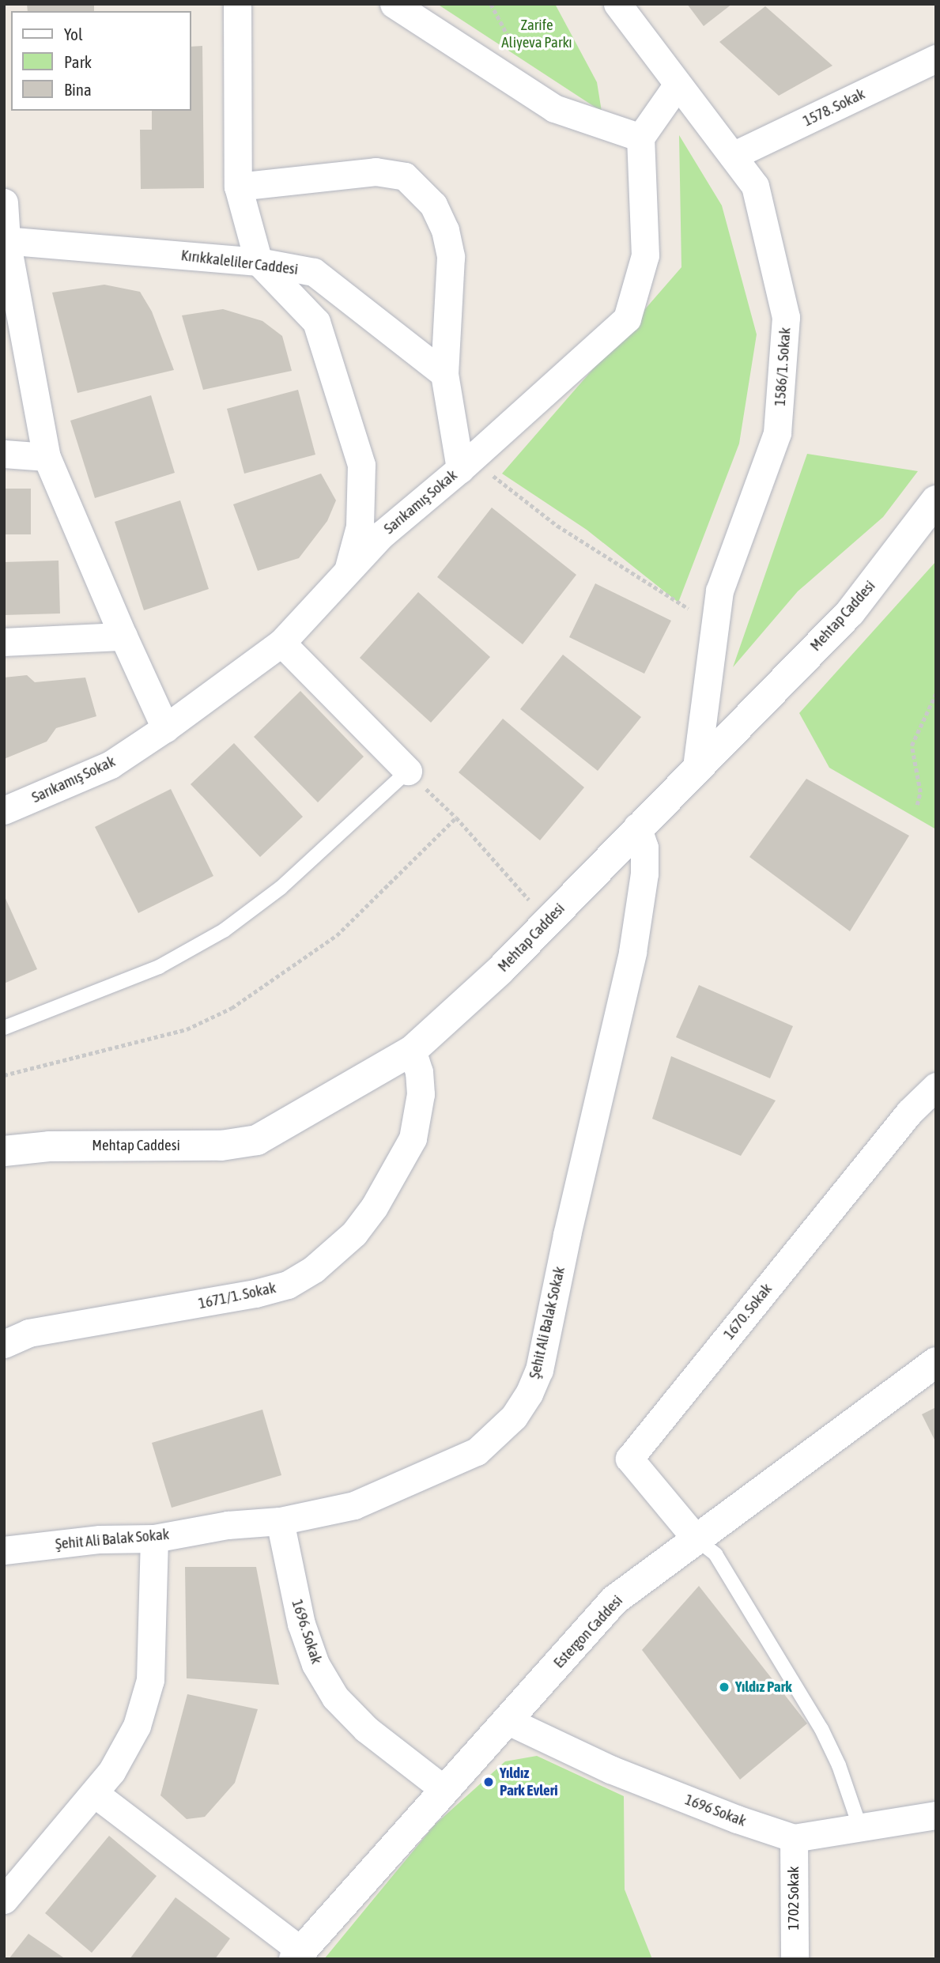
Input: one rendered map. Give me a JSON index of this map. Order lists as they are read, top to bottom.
{
  "streets": {
    "main road": ["Mehtap Caddesi", "Estergon Caddesi"],
    "street": [
      "1578. Sokak",
      "Kırıkkaleliler Caddesi",
      "1586/1. Sokak",
      "Sarıkamış Sokak",
      "1671/1. Sokak",
      "1670. Sokak",
      "Şehit Ali Balak Sokak",
      "1696. Sokak",
      "1696 Sokak",
      "1702 Sokak"
    ]
  },
  "crossings": [
    ["1578. Sokak", "1586/1. Sokak"],
    ["1586/1. Sokak", "Mehtap Caddesi"],
    ["Mehtap Caddesi", "1671/1. Sokak"],
    ["Mehtap Caddesi", "Şehit Ali Balak Sokak"],
    ["1670. Sokak", "Estergon Caddesi"],
    ["Şehit Ali Balak Sokak", "1696. Sokak"],
    ["1696. Sokak", "Estergon Caddesi"],
    ["Estergon Caddesi", "1696 Sokak"],
    ["1696 Sokak", "1702 Sokak"]
  ],
  "parks": ["Zarife Aliyeva Parkı"],
  "places": ["Yıldız Park", "Yıldız Park Evleri"],
  "legend": ["Yol", "Park", "Bina"]
}
